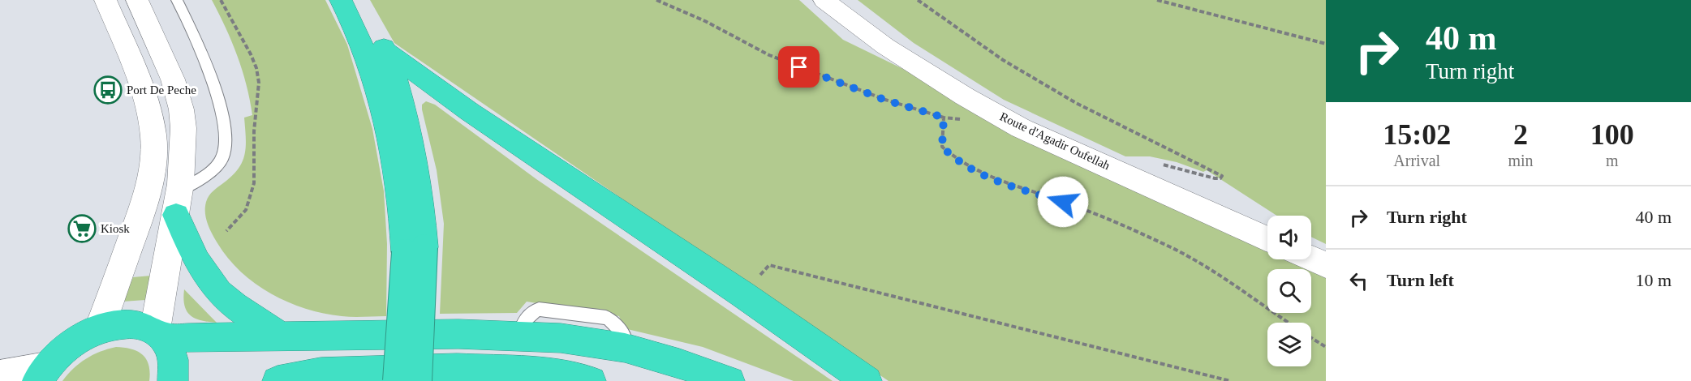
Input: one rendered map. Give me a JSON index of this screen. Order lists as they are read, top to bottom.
{
  "streets": {
    "street": ["Route d'Agadir Oufellah"]
  },
  "places": {
    "bus stop": ["Port De Peche"],
    "supermarket": ["Kiosk"]
  },
  "page": {
    "turn": ["40 m", "Turn right"],
    "eta": [
      "15:02",
      "Arrival",
      "2",
      "min",
      "100",
      "m"
    ],
    "list": [
      {
        "name": "Turn right",
        "value": "40 m"
      },
      {
        "name": "Turn left",
        "value": "10 m"
      }
    ]
  }
}
